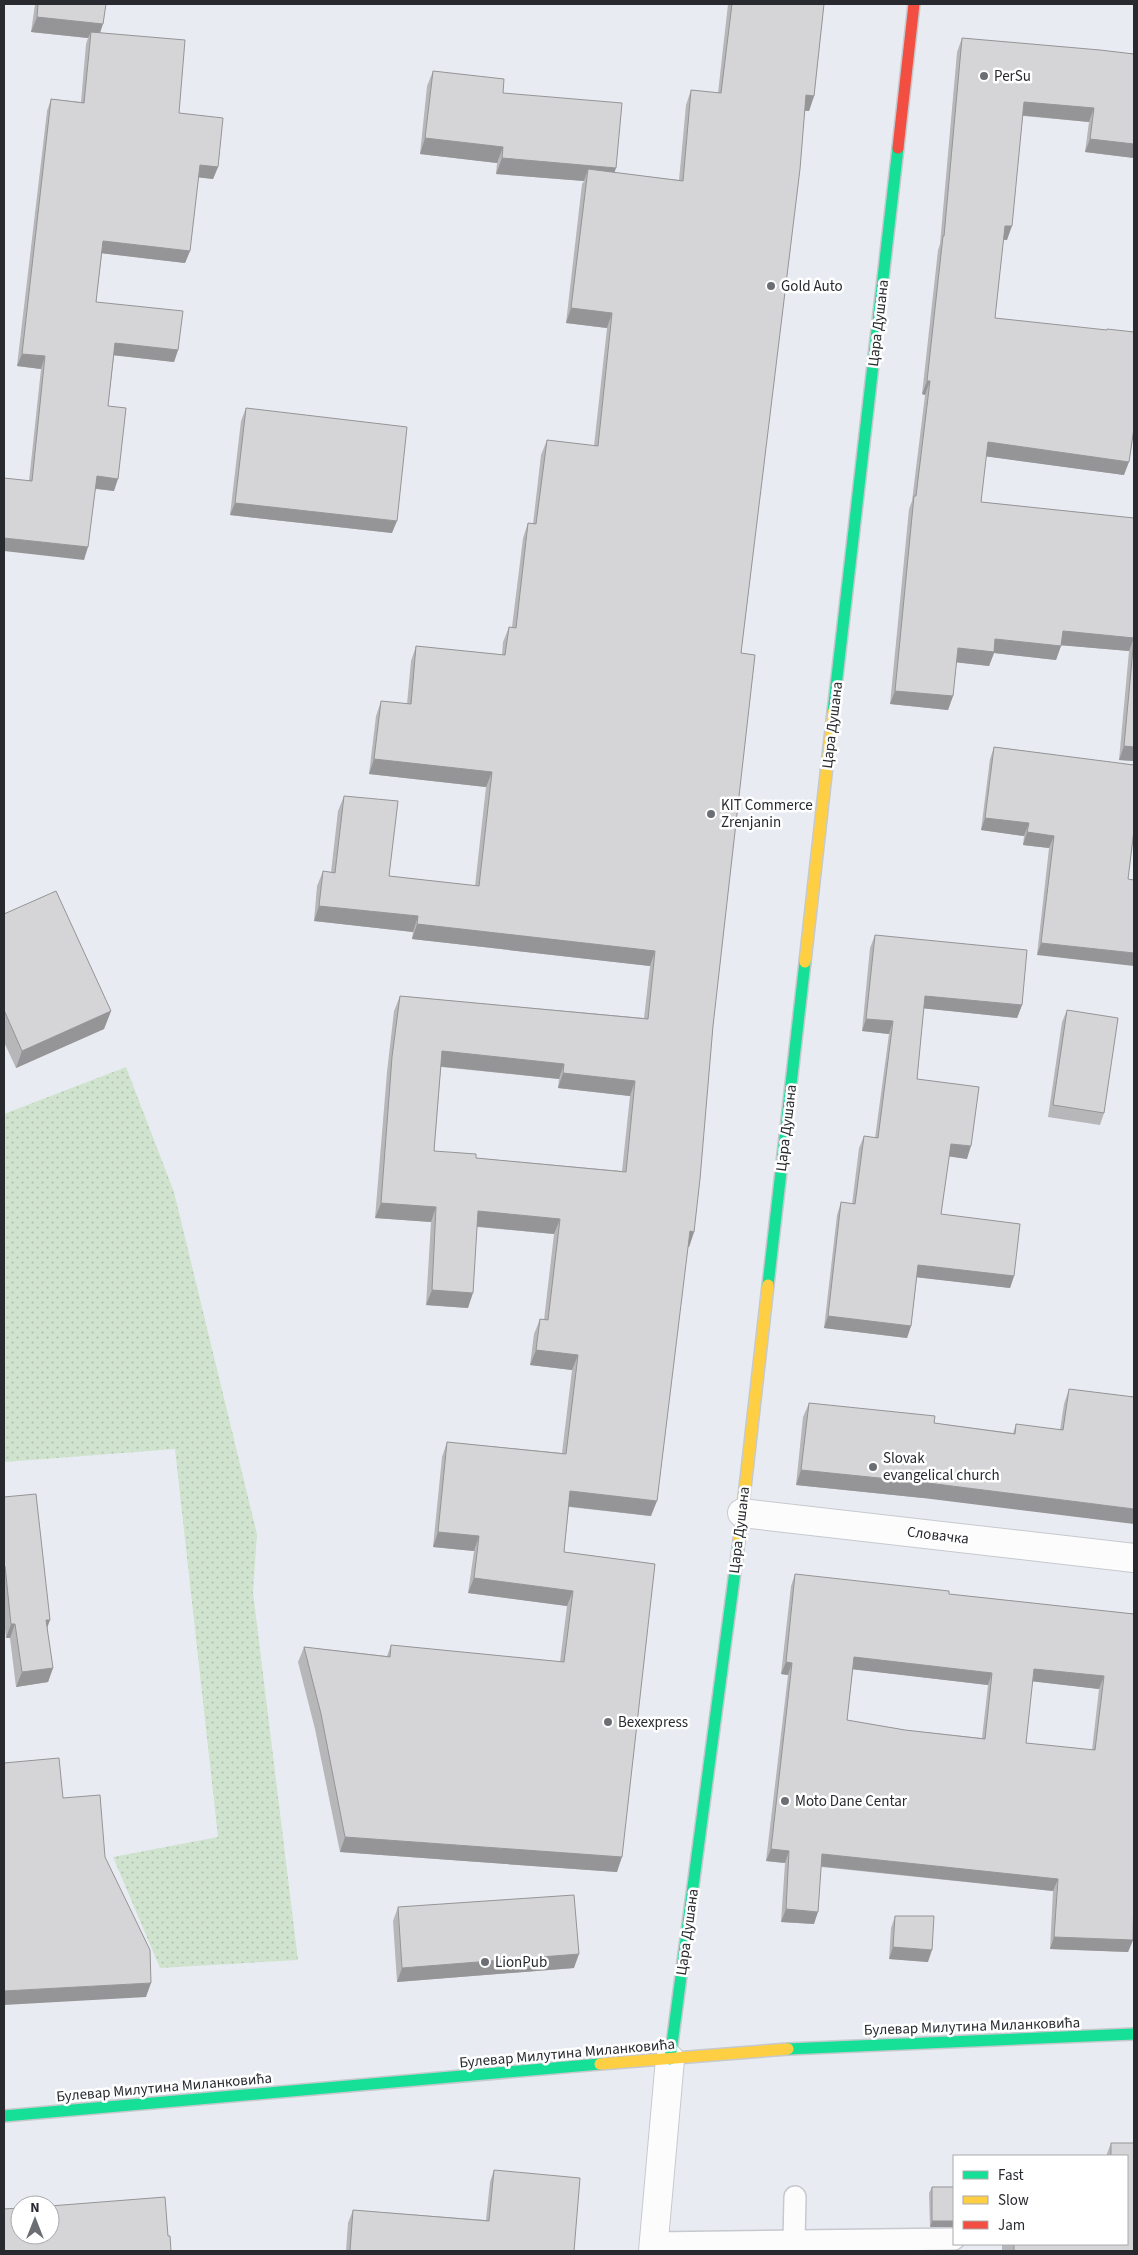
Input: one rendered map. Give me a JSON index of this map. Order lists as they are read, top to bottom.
{
  "streets": {
    "street": ["Цара Душана", "Словачка", "Булевар Милутина Миланковића"]
  },
  "crossings": [
    ["Цара Душана", "Словачка"],
    ["Цара Душана", "Булевар Милутина Миланковића"]
  ],
  "places": [
    "PerSu",
    "Gold Auto",
    "KIT Commerce Zrenjanin",
    "Slovak evangelical church",
    "Bexexpress",
    "Moto Dane Centar",
    "LionPub"
  ],
  "legend": ["Fast", "Slow", "Jam"],
  "north": "top"
}
